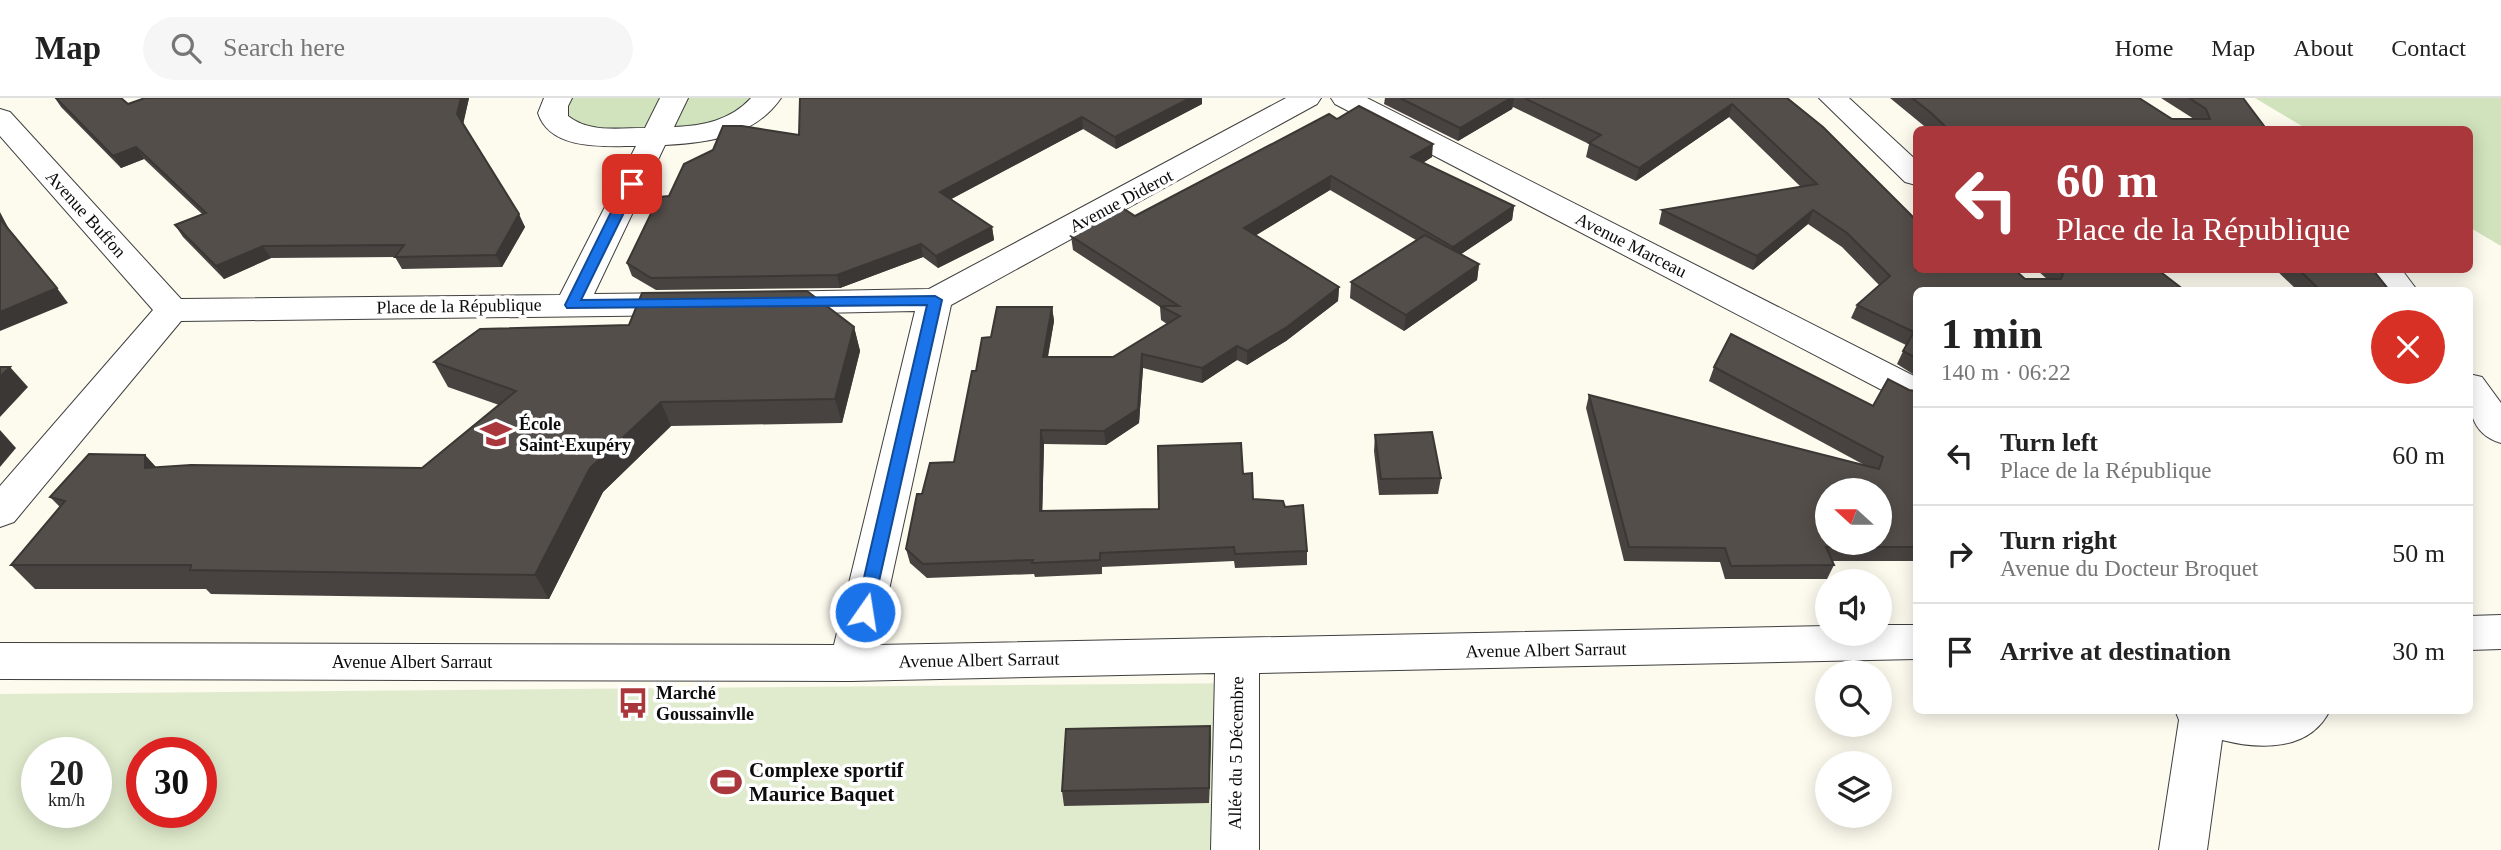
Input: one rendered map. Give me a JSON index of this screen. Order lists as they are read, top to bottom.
{
  "streets": {
    "street": [
      "Avenue Diderot",
      "Avenue Buffon",
      "Avenue Marceau",
      "Place de la République",
      "Avenue Albert Sarraut",
      "Allée du 5 Décembre"
    ]
  },
  "crossings": [
    ["Avenue Diderot", "Place de la République"],
    ["Avenue Buffon", "Place de la République"],
    ["Avenue Albert Sarraut", "Allée du 5 Décembre"]
  ],
  "places": {
    "school or university": ["École Saint-Exupéry"],
    "bus stop": ["Marché Goussainvlle"],
    "sports": ["Complexe sportif Maurice Baquet"]
  },
  "north": "left",
  "page": {
    "header": "Map",
    "search": "Search here",
    "nav": [
      "Home",
      "Map",
      "About",
      "Contact"
    ],
    "turn": ["60 m", "Place de la République"],
    "heading": ["1 min", "140 m · 06:22"],
    "list": [
      {
        "name": "Turn left",
        "note": "Place de la République",
        "value": "60 m"
      },
      {
        "name": "Turn right",
        "note": "Avenue du Docteur Broquet",
        "value": "50 m"
      },
      {
        "name": "Arrive at destination",
        "value": "30 m"
      }
    ],
    "speed": "20 km/h",
    "limit": "30"
  }
}
